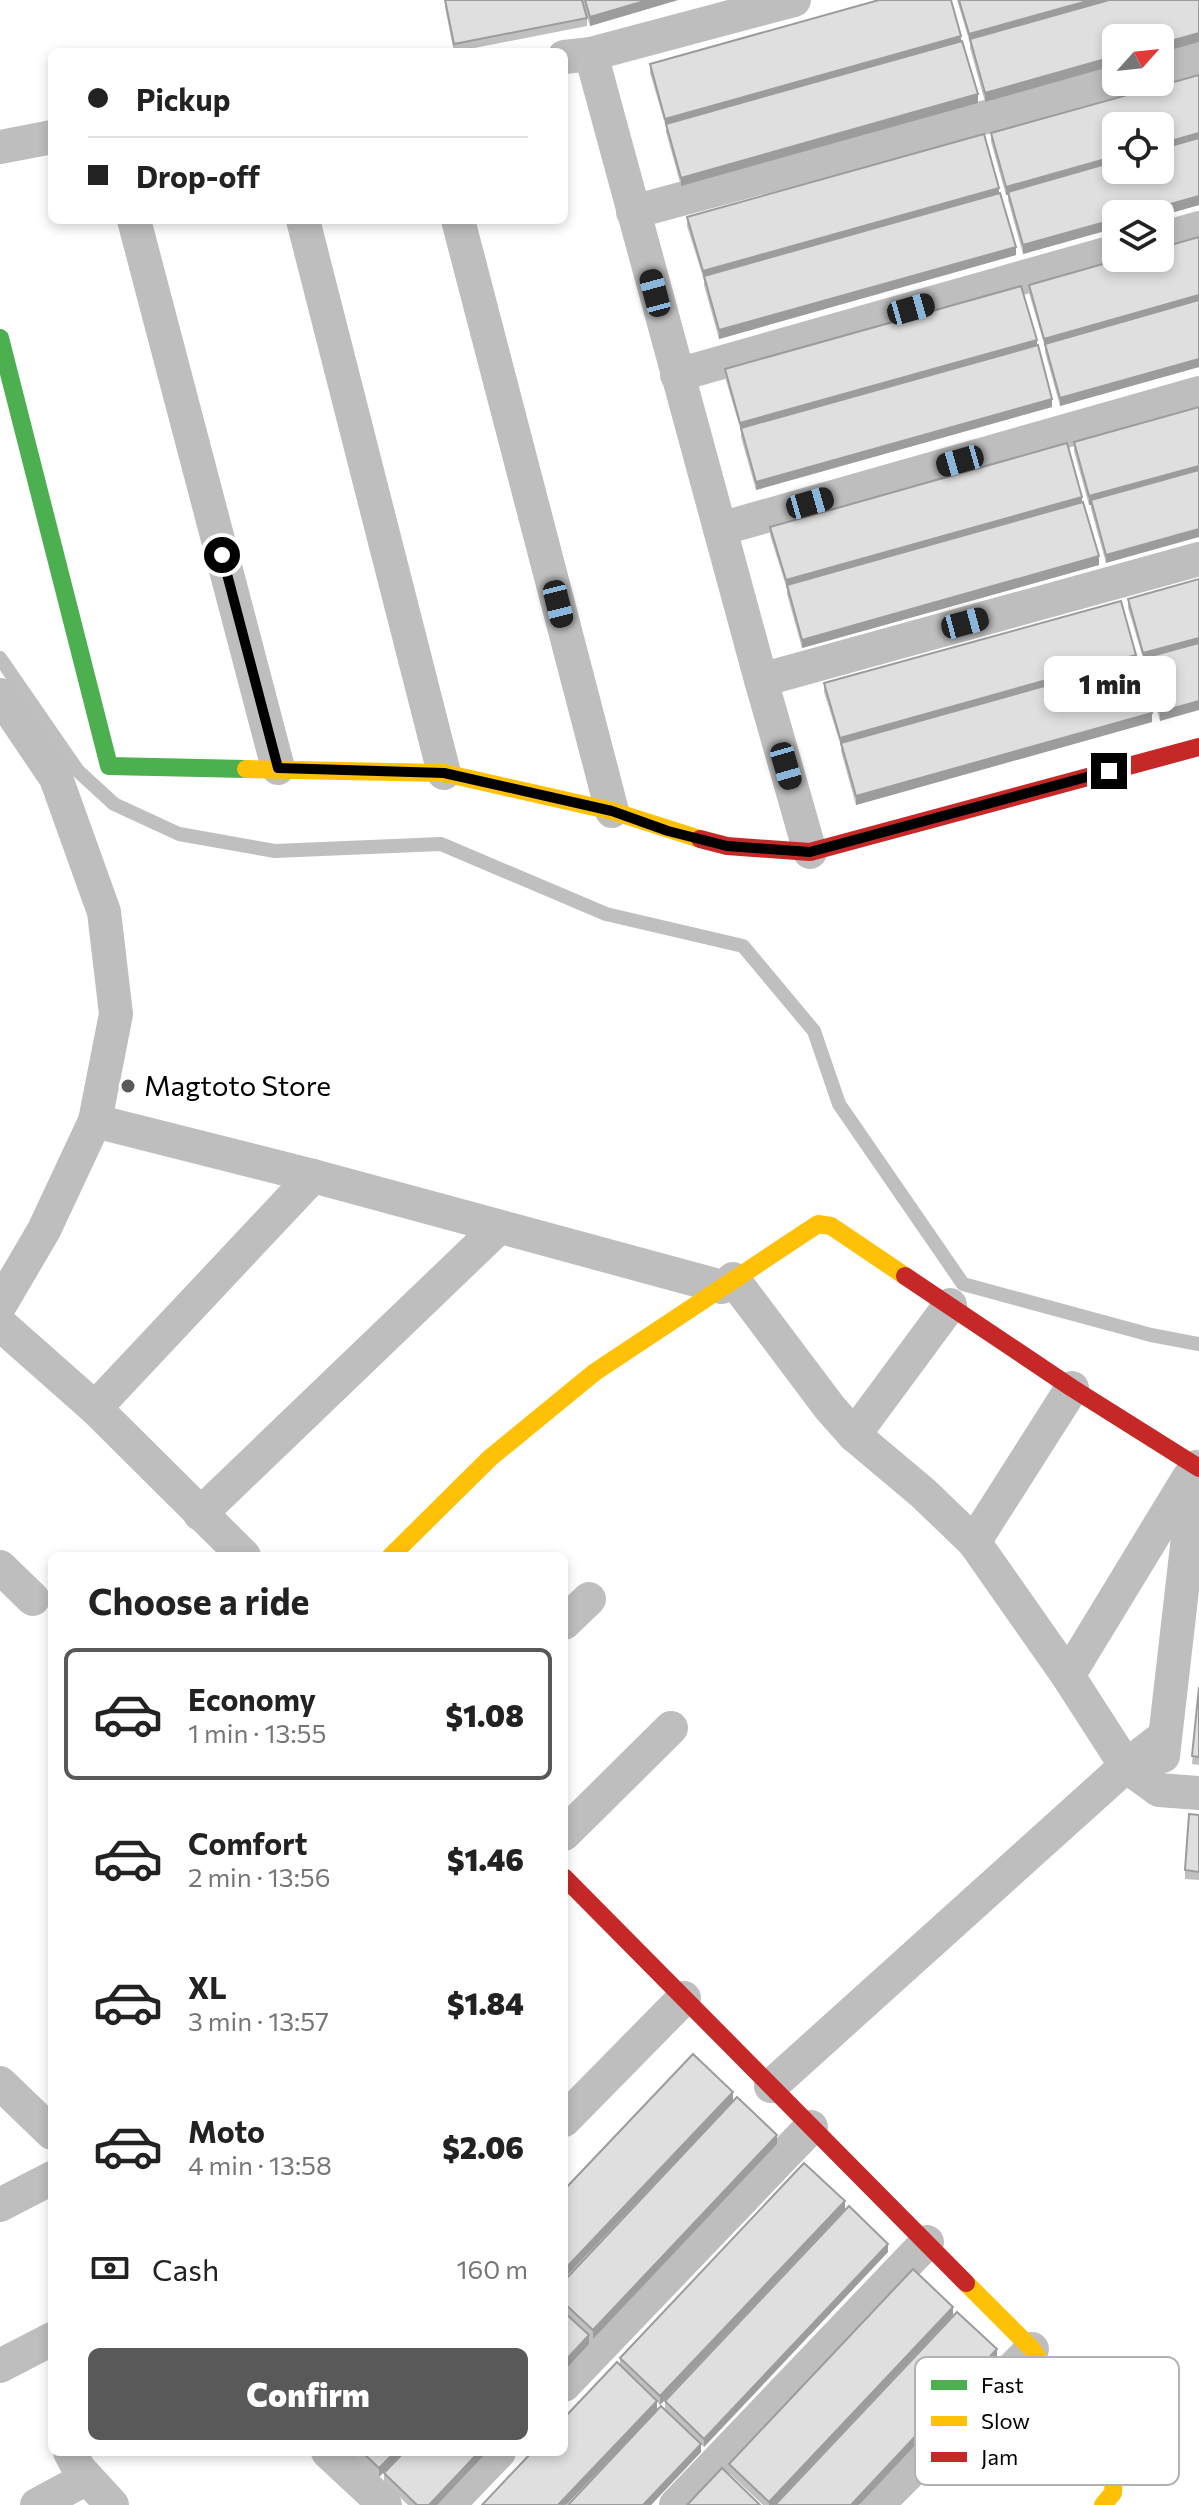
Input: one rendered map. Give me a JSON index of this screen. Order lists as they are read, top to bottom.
{
  "places": ["Magtoto Store"],
  "legend": ["Fast", "Slow", "Jam"],
  "north": "top right",
  "page": {
    "banner": ["Pickup", "Drop-off"],
    "bubble": "1 min",
    "heading": "Choose a ride",
    "list": [
      {
        "name": "Economy",
        "note": "1 min · 13:55",
        "value": "$1.08"
      },
      {
        "name": "Comfort",
        "note": "2 min · 13:56",
        "value": "$1.46"
      },
      {
        "name": "XL",
        "note": "3 min · 13:57",
        "value": "$1.84"
      },
      {
        "name": "Moto",
        "note": "4 min · 13:58",
        "value": "$2.06"
      }
    ],
    "pay": ["Cash", "160 m"],
    "buttons": "Confirm"
  }
}
